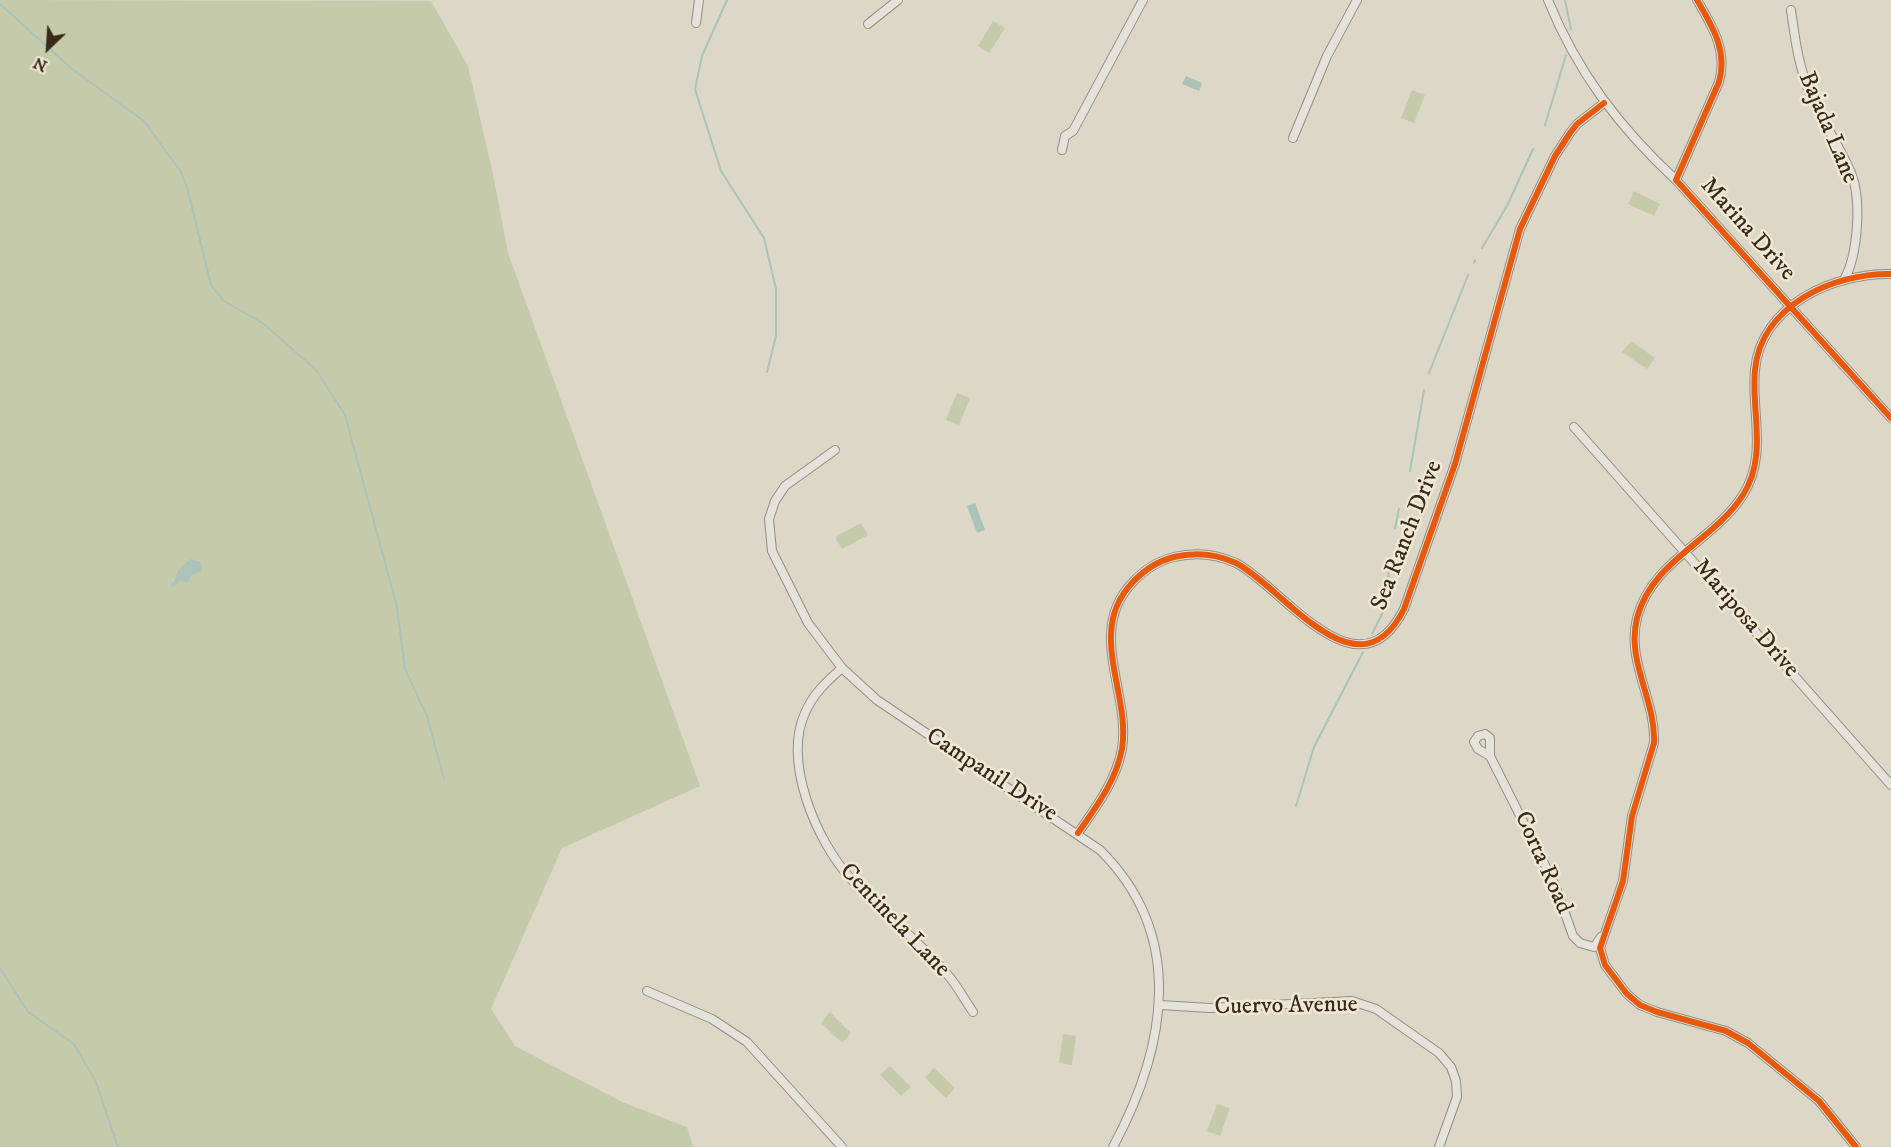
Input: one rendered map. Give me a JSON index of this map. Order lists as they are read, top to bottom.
{
  "streets": {
    "street": [
      "Bajada Lane",
      "Marina Drive",
      "Sea Ranch Drive",
      "Mariposa Drive",
      "Campanil Drive",
      "Corta Road",
      "Centinela Lane",
      "Cuervo Avenue"
    ]
  },
  "crossings": [
    ["Marina Drive", "Sea Ranch Drive"],
    ["Sea Ranch Drive", "Campanil Drive"],
    ["Campanil Drive", "Centinela Lane"],
    ["Campanil Drive", "Cuervo Avenue"]
  ],
  "north": "bottom left"
}
